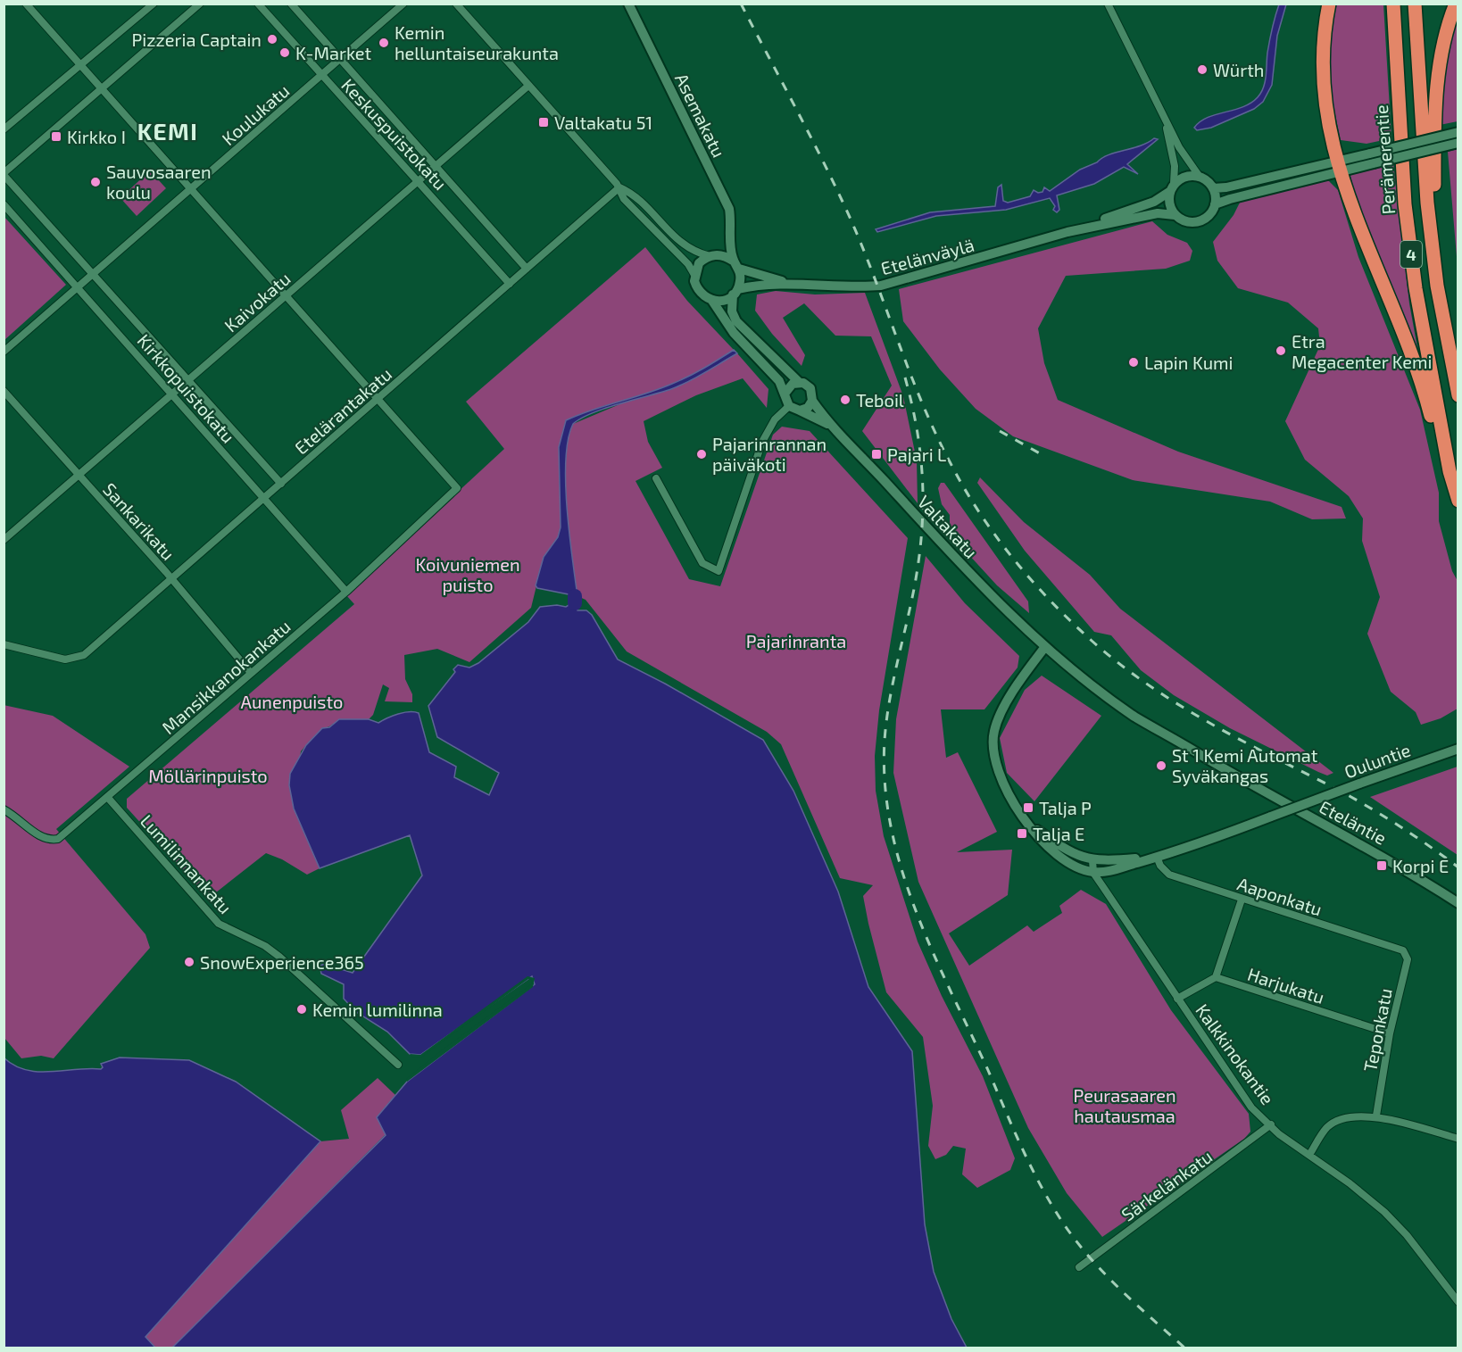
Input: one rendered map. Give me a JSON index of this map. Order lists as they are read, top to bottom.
{
  "streets": {
    "highway": ["Perämerentie", "4"],
    "main road": [
      "Asemakatu",
      "Etelänväylä",
      "Valtakatu",
      "Ouluntie",
      "Eteläntie"
    ],
    "street": [
      "Koulukatu",
      "Keskuspuistokatu",
      "Kaivokatu",
      "Kirkkopuistokatu",
      "Etelärantakatu",
      "Sankarikatu",
      "Mansikkanokankatu",
      "Lumilinnankatu",
      "Aaponkatu",
      "Harjukatu",
      "Teponkatu",
      "Kalkkinokantie",
      "Särkelänkatu"
    ]
  },
  "crossings": [
    ["Koulukatu", "Keskuspuistokatu"],
    ["Koulukatu", "Kirkkopuistokatu"],
    ["Asemakatu", "Etelänväylä"],
    ["Keskuspuistokatu", "Kaivokatu"],
    ["Keskuspuistokatu", "Etelärantakatu"],
    ["Kaivokatu", "Kirkkopuistokatu"],
    ["Kaivokatu", "Sankarikatu"],
    ["Kirkkopuistokatu", "Etelärantakatu"],
    ["Kirkkopuistokatu", "Mansikkanokankatu"],
    ["Etelärantakatu", "Sankarikatu"],
    ["Etelärantakatu", "Mansikkanokankatu"],
    ["Sankarikatu", "Mansikkanokankatu"],
    ["Valtakatu", "Ouluntie"],
    ["Valtakatu", "Eteläntie"],
    ["Mansikkanokankatu", "Lumilinnankatu"],
    ["Ouluntie", "Eteläntie"],
    ["Ouluntie", "Aaponkatu"],
    ["Ouluntie", "Kalkkinokantie"],
    ["Aaponkatu", "Teponkatu"],
    ["Harjukatu", "Teponkatu"],
    ["Kalkkinokantie", "Särkelänkatu"]
  ],
  "districts": ["KEMI"],
  "parks": [
    "Koivuniemen puisto",
    "Pajarinranta",
    "Aunenpuisto",
    "Möllärinpuisto",
    "Peurasaaren hautausmaa"
  ],
  "places": {
    "other": [
      "Pizzeria Captain",
      "Kemin helluntaiseurakunta",
      "K-Market",
      "Würth",
      "Sauvosaaren koulu",
      "Etra Megacenter Kemi",
      "Lapin Kumi",
      "Teboil",
      "Pajarinrannan päiväkoti",
      "St 1 Kemi Automat Syväkangas",
      "SnowExperience365",
      "Kemin lumilinna"
    ],
    "transit": [
      "Valtakatu 51",
      "Kirkko I",
      "Pajari L",
      "Talja P",
      "Talja E",
      "Korpi E"
    ]
  }
}
